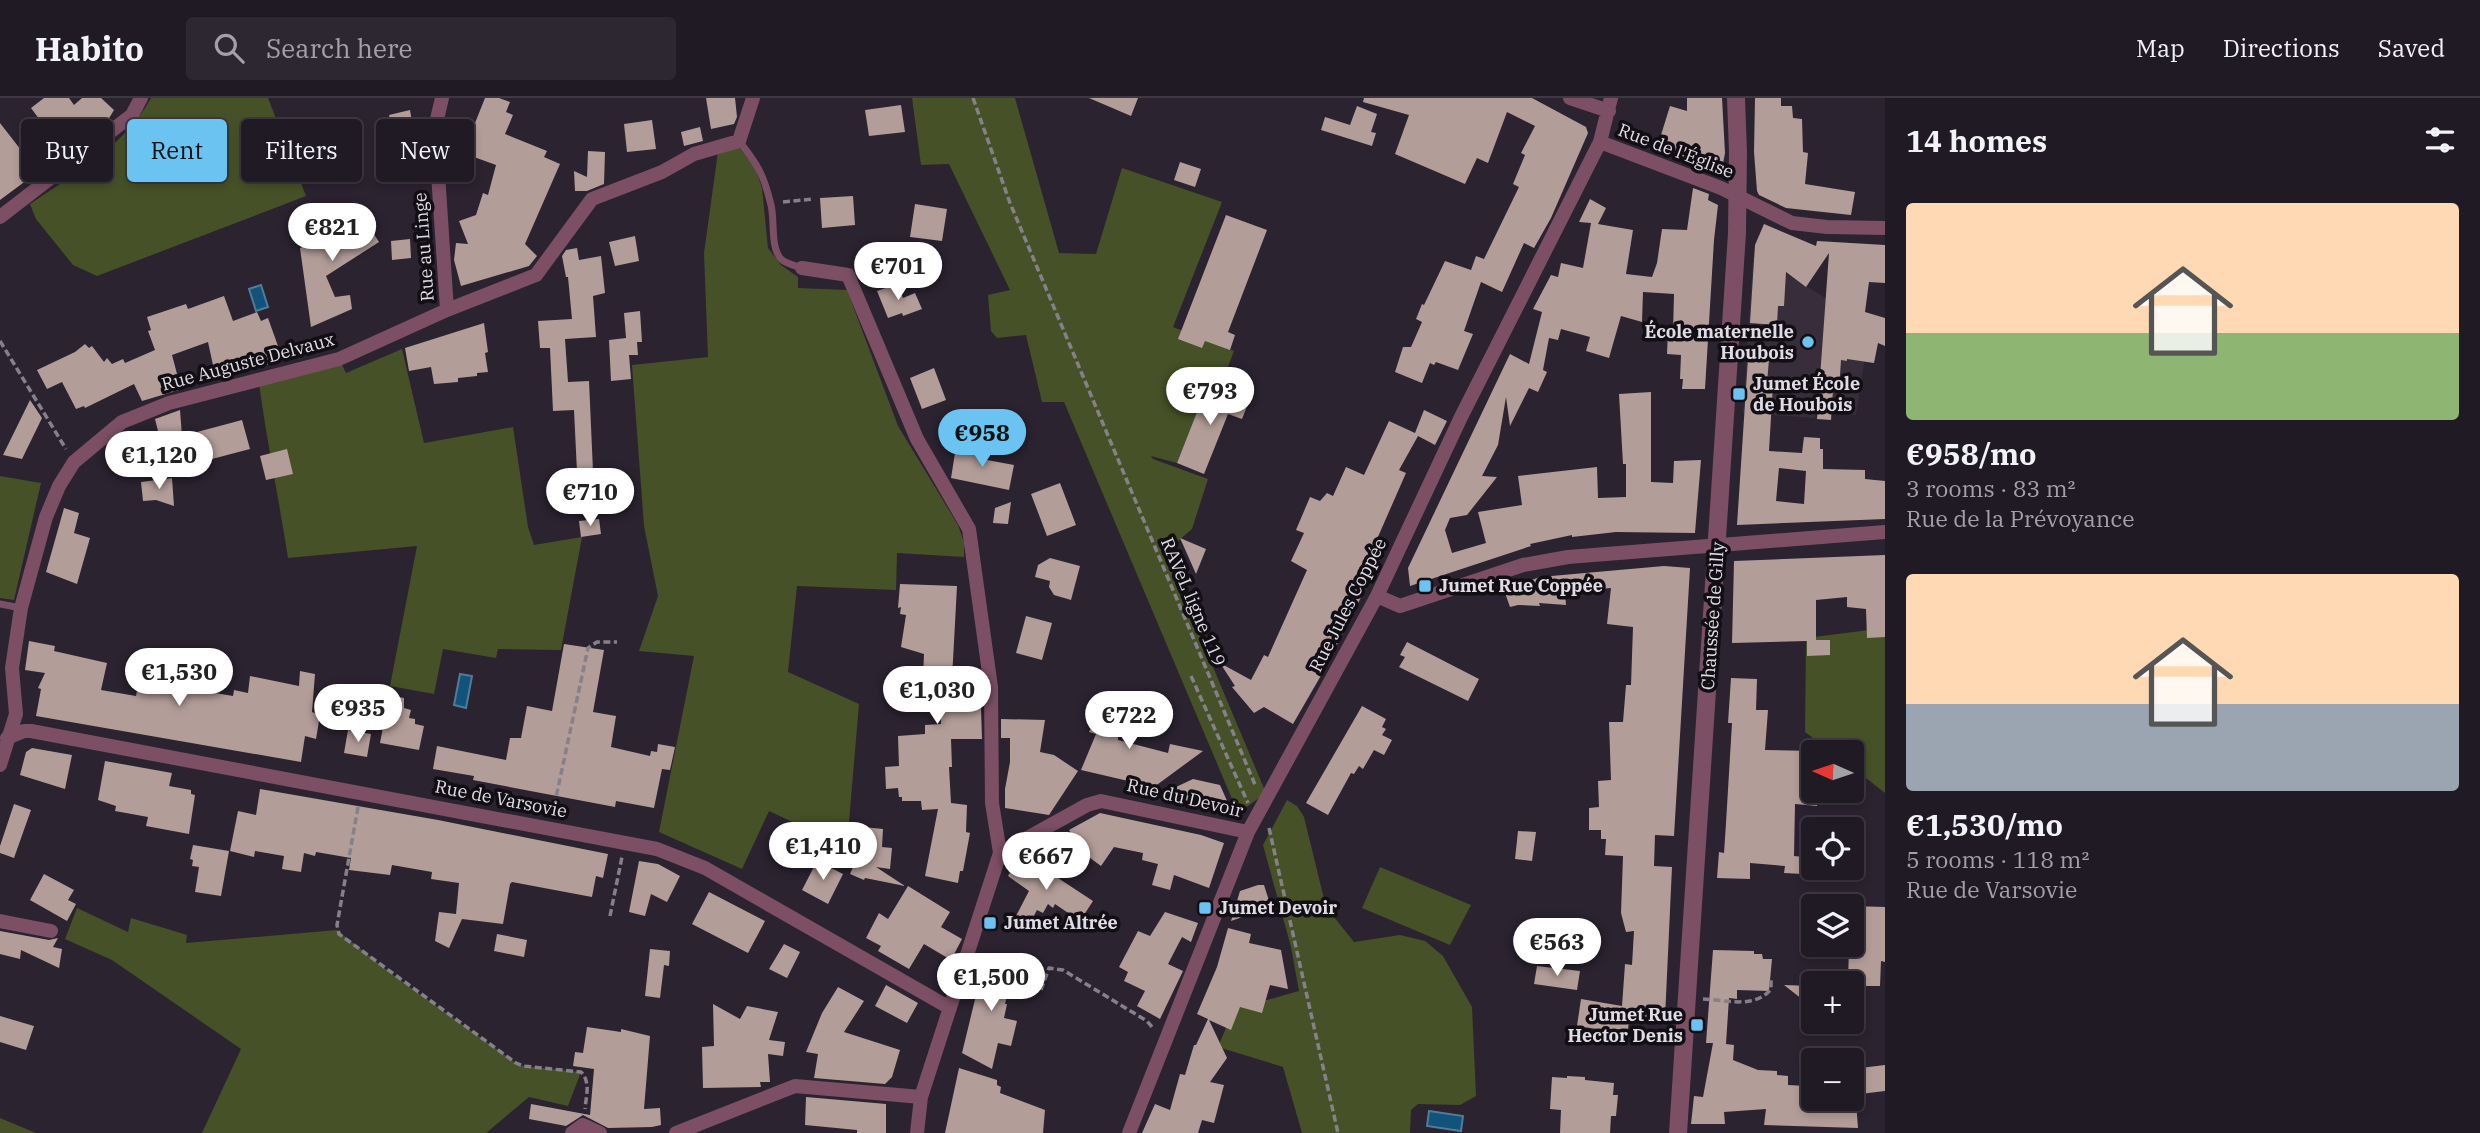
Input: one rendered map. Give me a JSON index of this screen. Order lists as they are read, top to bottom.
{
  "streets": {
    "street": [
      "Rue de l'Église",
      "Rue au Linge",
      "Rue Auguste Delvaux",
      "Rue Jules Coppée",
      "Chaussée de Gilly",
      "Rue du Devoir",
      "Rue de Varsovie"
    ],
    "path": ["RAVeL ligne 119"]
  },
  "crossings": [
    ["Rue de l'Église", "Rue Jules Coppée"],
    ["Rue de l'Église", "Chaussée de Gilly"],
    ["Rue au Linge", "Rue Auguste Delvaux"],
    ["Rue Auguste Delvaux", "Rue de Varsovie"],
    ["RAVeL ligne 119", "Rue Jules Coppée"],
    ["Rue Jules Coppée", "Rue du Devoir"]
  ],
  "places": {
    "other": ["École maternelle Houbois"],
    "transit": [
      "Jumet École de Houbois",
      "Jumet Rue Coppée",
      "Jumet Devoir",
      "Jumet Altrée",
      "Jumet Rue Hector Denis"
    ]
  },
  "north": "left",
  "page": {
    "header": "Habito",
    "search": "Search here",
    "nav": ["Map", "Directions", "Saved"],
    "heading": "14 homes",
    "chip": [
      "Buy",
      "Rent",
      "Filters",
      "New"
    ],
    "list": [
      {
        "name": "€958/mo",
        "note": "3 rooms · 83 m² · Rue de la Prévoyance"
      },
      {
        "name": "€1,530/mo",
        "note": "5 rooms · 118 m² · Rue de Varsovie"
      }
    ],
    "price": [
      "€821",
      "€701",
      "€793",
      "€958",
      "€1,120",
      "€710",
      "€1,530",
      "€1,030",
      "€935",
      "€722",
      "€1,410",
      "€667",
      "€563",
      "€1,500"
    ],
    "map_buttons": ["+", "−"]
  }
}
